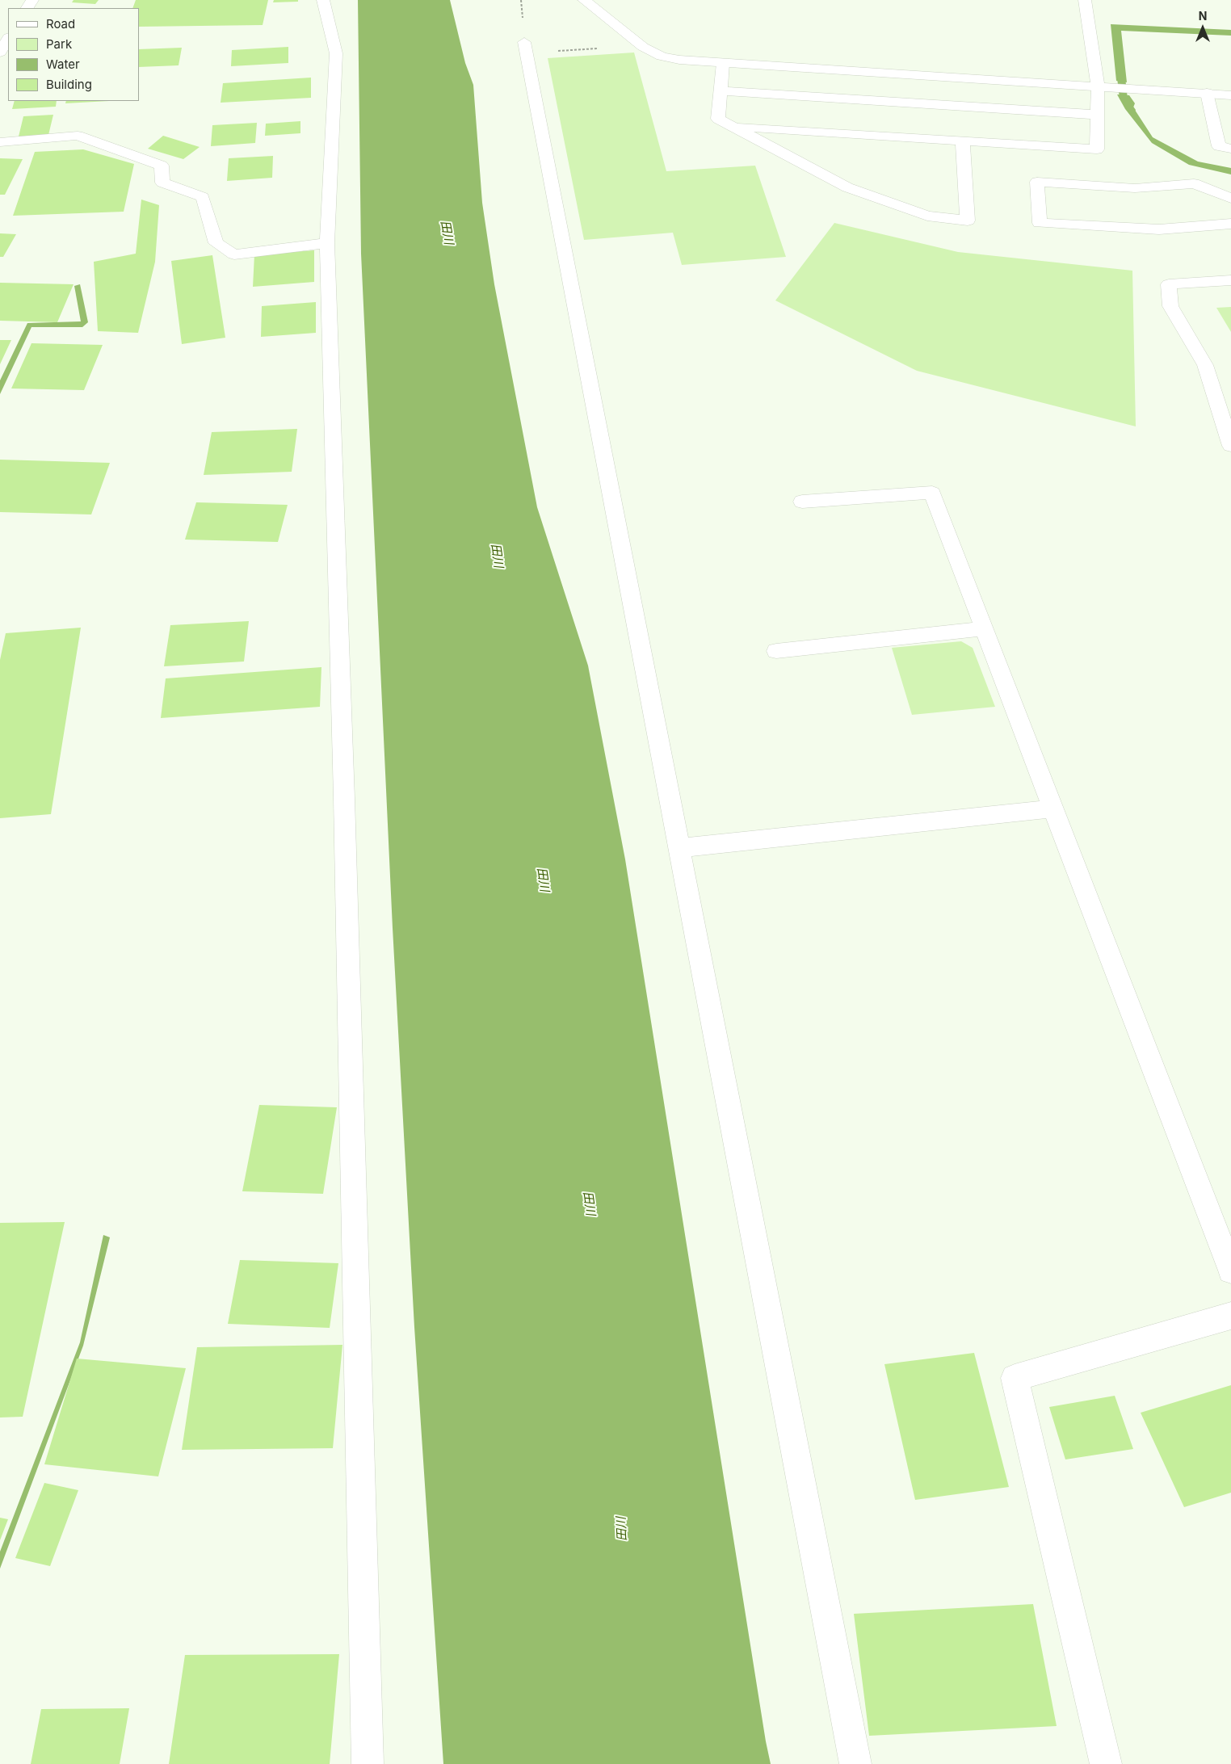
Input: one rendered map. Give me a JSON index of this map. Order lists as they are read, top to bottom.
{
  "water": ["田川"],
  "legend": [
    "Road",
    "Park",
    "Water",
    "Building"
  ],
  "north": "top"
}
